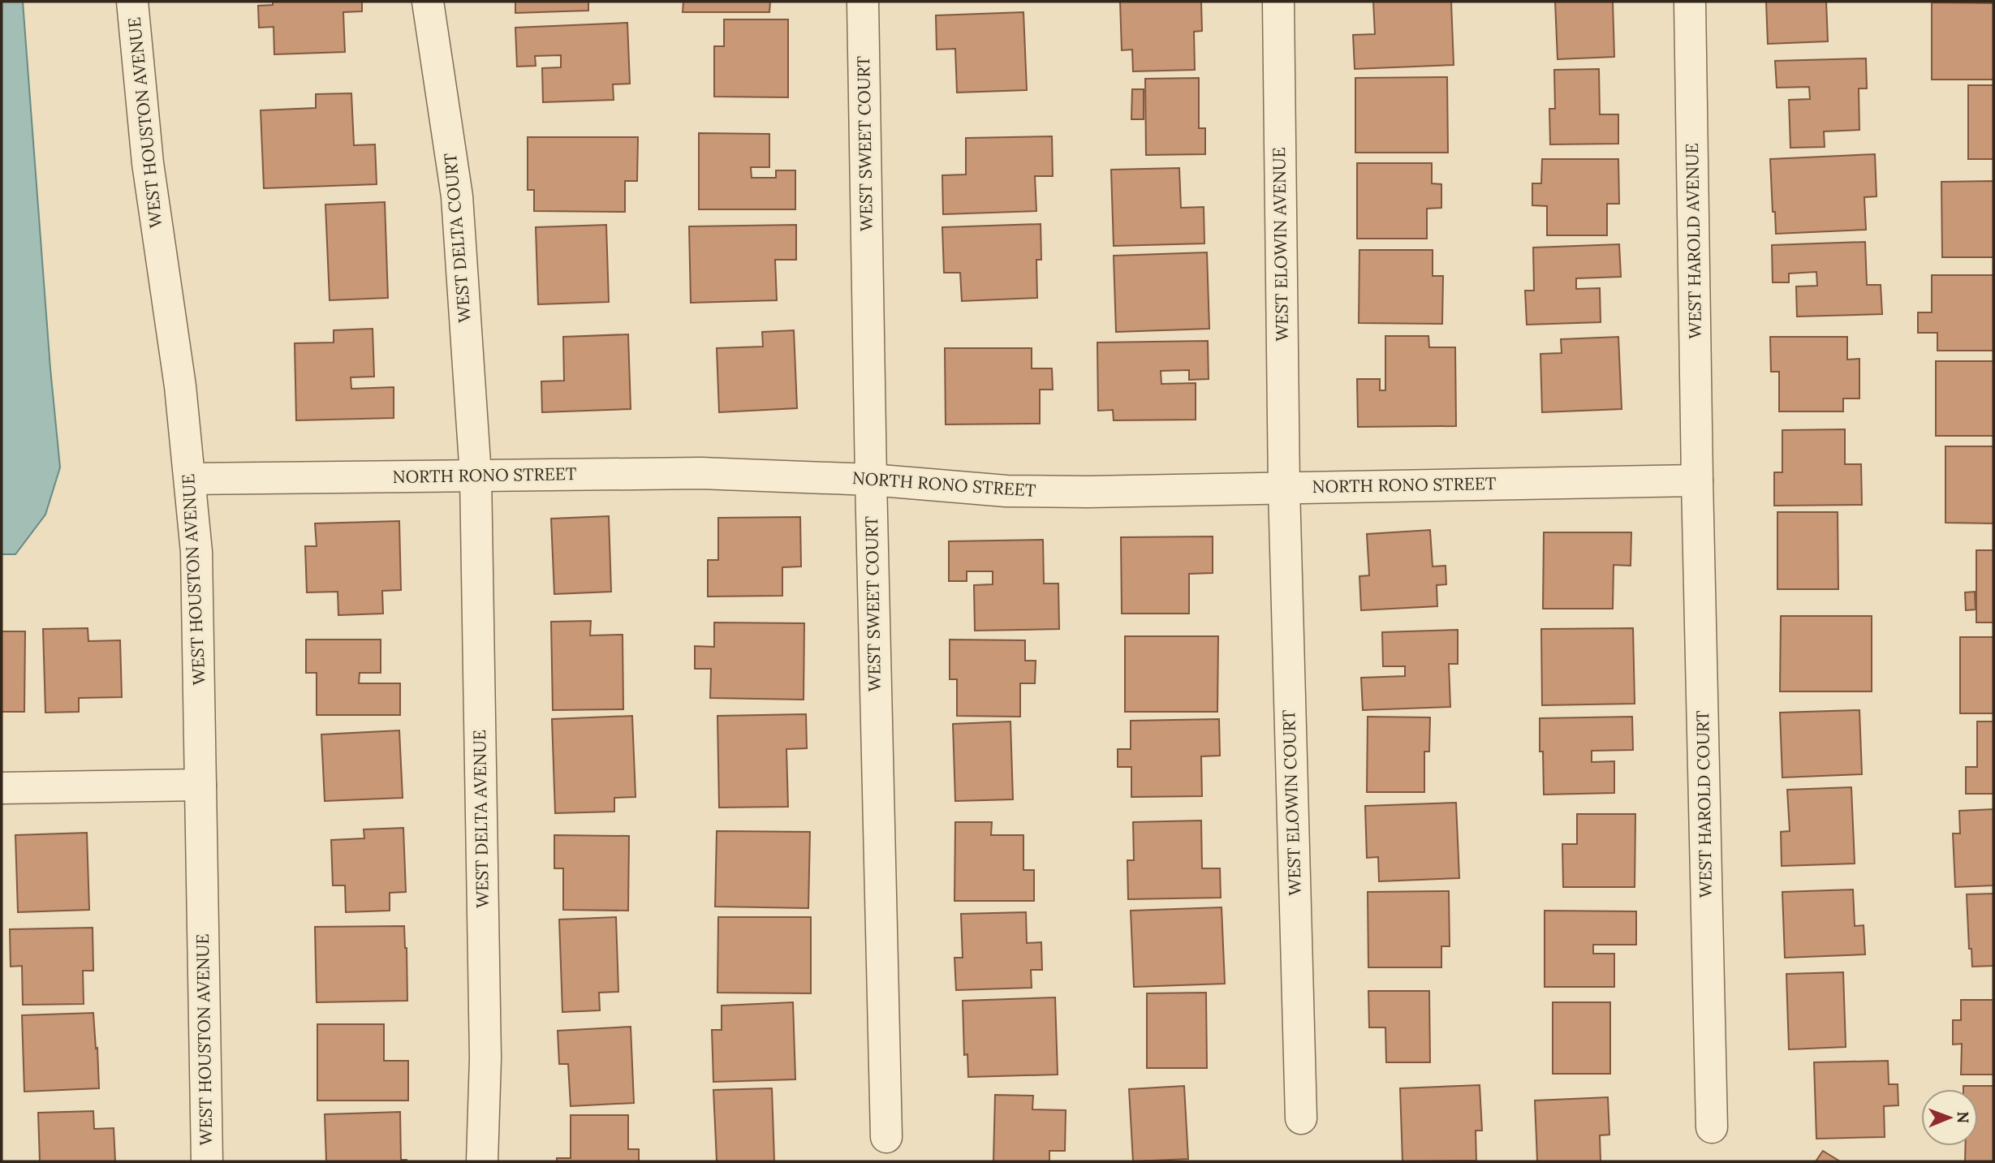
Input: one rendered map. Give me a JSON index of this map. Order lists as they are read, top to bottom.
{
  "streets": {
    "street": [
      "WEST HOUSTON AVENUE",
      "WEST SWEET COURT",
      "WEST DELTA COURT",
      "WEST HAROLD AVENUE",
      "WEST ELOWIN AVENUE",
      "NORTH RONO STREET",
      "WEST ELOWIN COURT",
      "WEST HAROLD COURT",
      "WEST DELTA AVENUE"
    ]
  },
  "crossings": [
    ["WEST HOUSTON AVENUE", "NORTH RONO STREET"],
    ["WEST SWEET COURT", "NORTH RONO STREET"],
    ["WEST DELTA COURT", "NORTH RONO STREET"],
    ["WEST DELTA COURT", "WEST DELTA AVENUE"],
    ["WEST HAROLD AVENUE", "NORTH RONO STREET"],
    ["WEST HAROLD AVENUE", "WEST HAROLD COURT"],
    ["WEST ELOWIN AVENUE", "NORTH RONO STREET"],
    ["WEST ELOWIN AVENUE", "WEST ELOWIN COURT"],
    ["NORTH RONO STREET", "WEST ELOWIN COURT"],
    ["NORTH RONO STREET", "WEST HAROLD COURT"],
    ["NORTH RONO STREET", "WEST DELTA AVENUE"]
  ],
  "north": "right"
}
